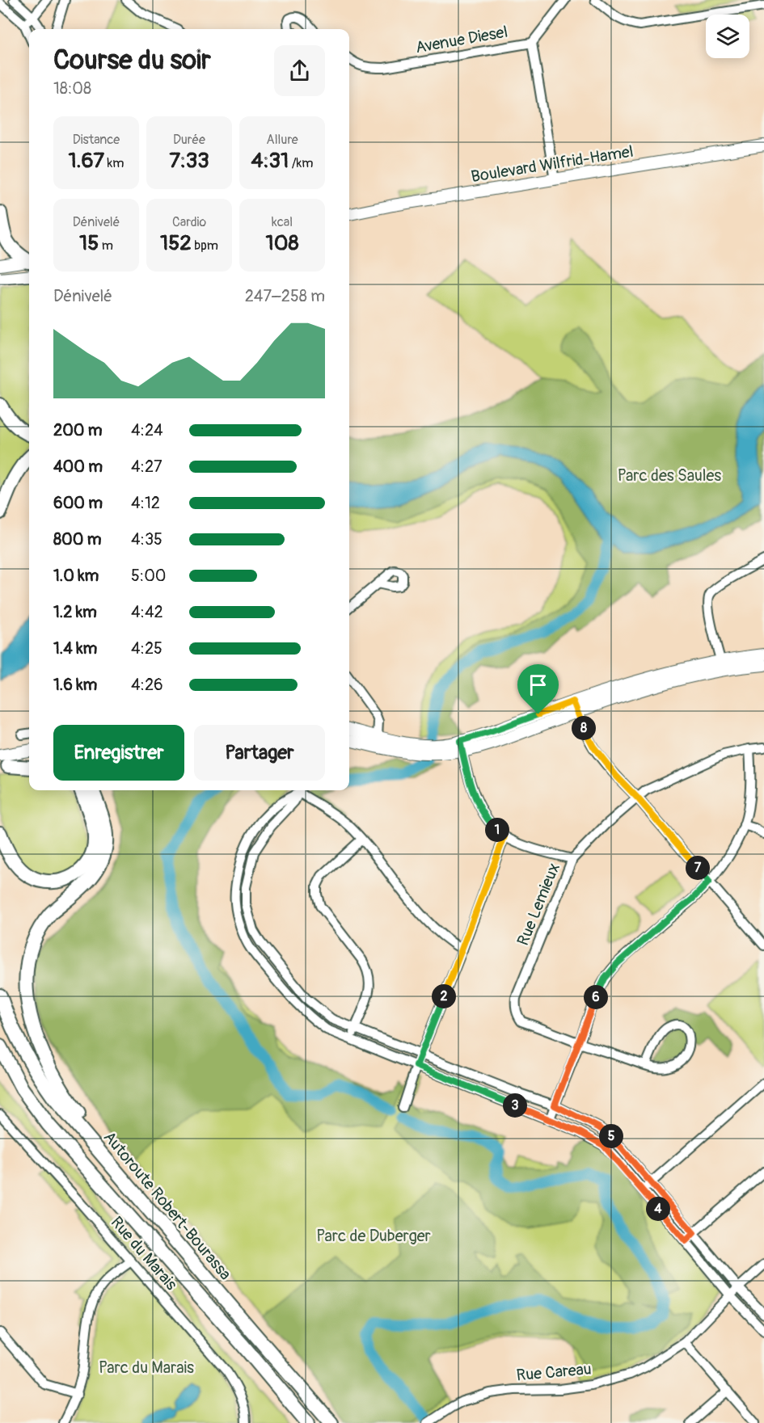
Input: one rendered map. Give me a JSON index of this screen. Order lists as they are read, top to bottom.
{
  "streets": {
    "highway": ["Autoroute Robert-Bourassa"],
    "main road": ["Boulevard Wilfrid-Hamel"],
    "street": [
      "Avenue Diesel",
      "Rue Lemieux",
      "Rue du Marais",
      "Rue Careau"
    ]
  },
  "parks": ["Parc des Saules", "Parc de Duberger", "Parc du Marais"],
  "page": {
    "heading": ["Course du soir", "18:08"],
    "stats": [
      ["Distance", "1.67 km"],
      ["Durée", "7:33"],
      ["Allure", "4:31 /km"],
      ["Dénivelé", "15 m"],
      ["Cardio", "152 bpm"],
      ["kcal", "108"]
    ],
    "chart": ["Dénivelé", "247–258 m"],
    "list": [
      {
        "name": "200 m",
        "note": "4:24"
      },
      {
        "name": "400 m",
        "note": "4:27"
      },
      {
        "name": "600 m",
        "note": "4:12"
      },
      {
        "name": "800 m",
        "note": "4:35"
      },
      {
        "name": "1.0 km",
        "note": "5:00"
      },
      {
        "name": "1.2 km",
        "note": "4:42"
      },
      {
        "name": "1.4 km",
        "note": "4:25"
      },
      {
        "name": "1.6 km",
        "note": "4:26"
      }
    ],
    "buttons": ["Enregistrer", "Partager"],
    "pins": [
      "8",
      "1",
      "7",
      "2",
      "6",
      "3",
      "5",
      "4"
    ]
  }
}
